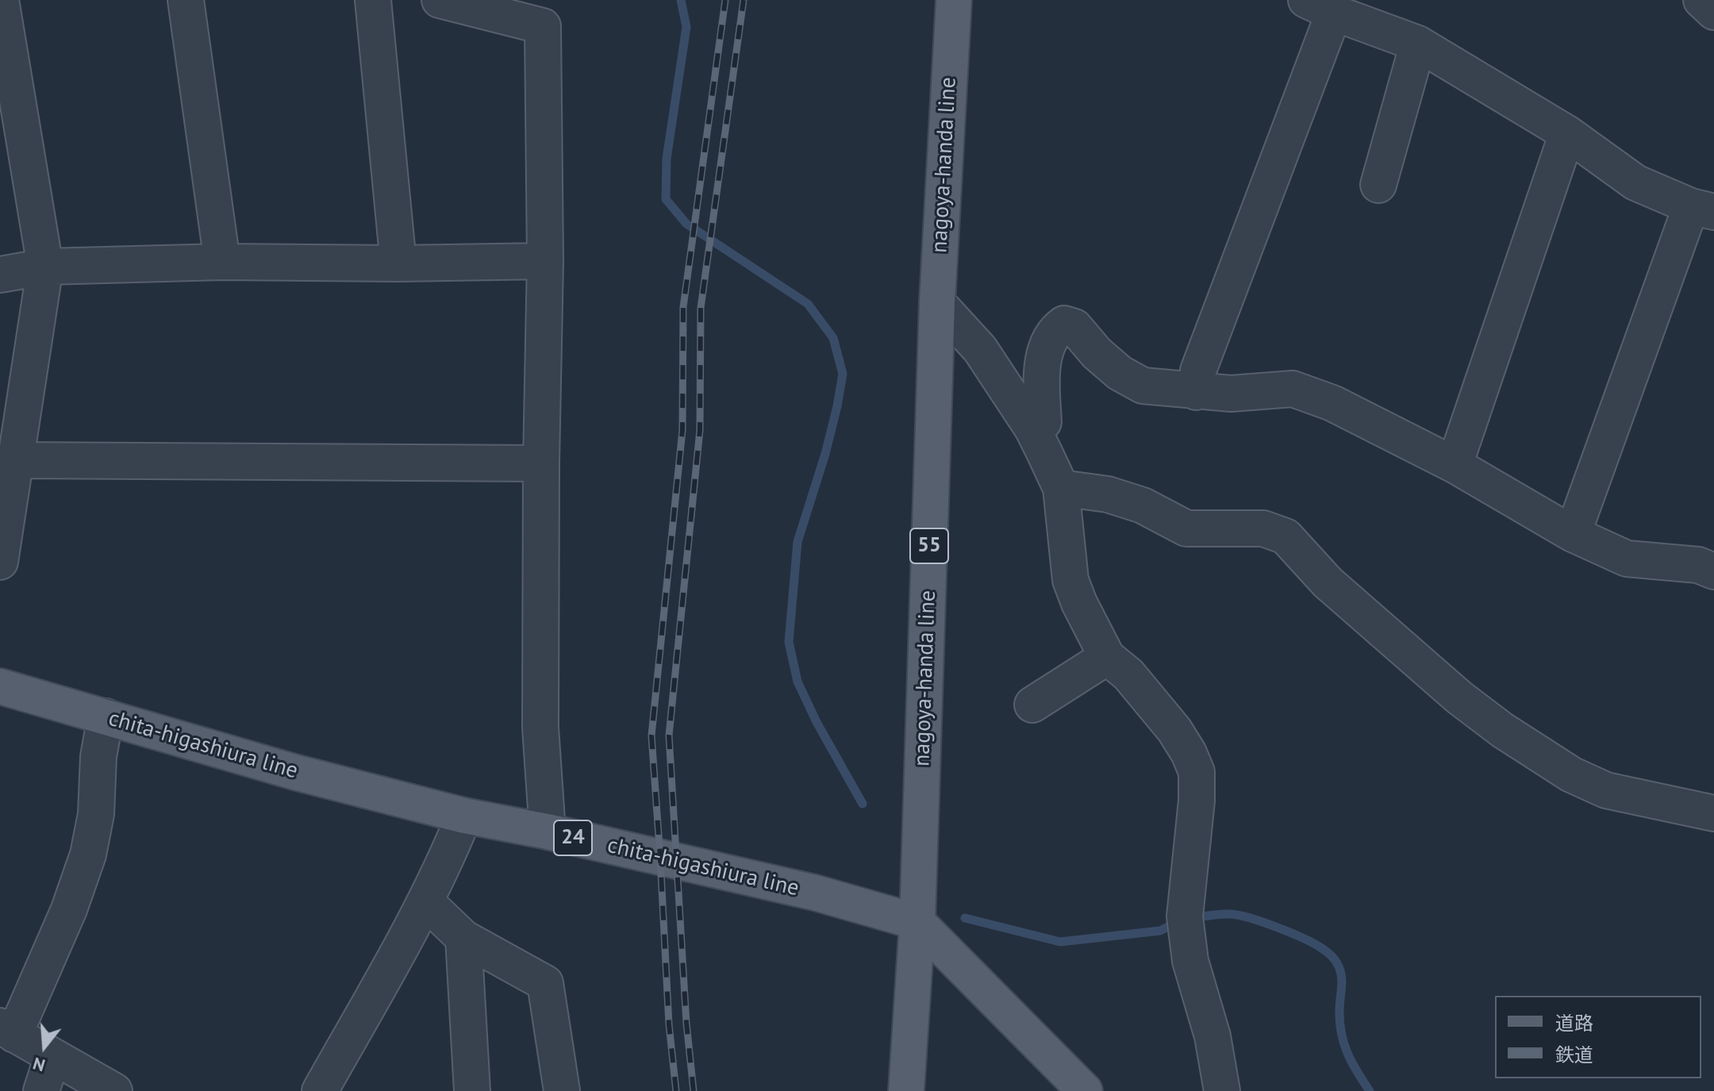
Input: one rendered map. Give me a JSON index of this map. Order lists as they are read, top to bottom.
{
  "streets": {
    "main road": [
      "nagoya-handa line",
      "55",
      "chita-higashiura line",
      "24"
    ]
  },
  "crossings": [
    ["nagoya-handa line", "chita-higashiura line"]
  ],
  "legend": ["道路", "鉄道"],
  "north": "bottom"
}
